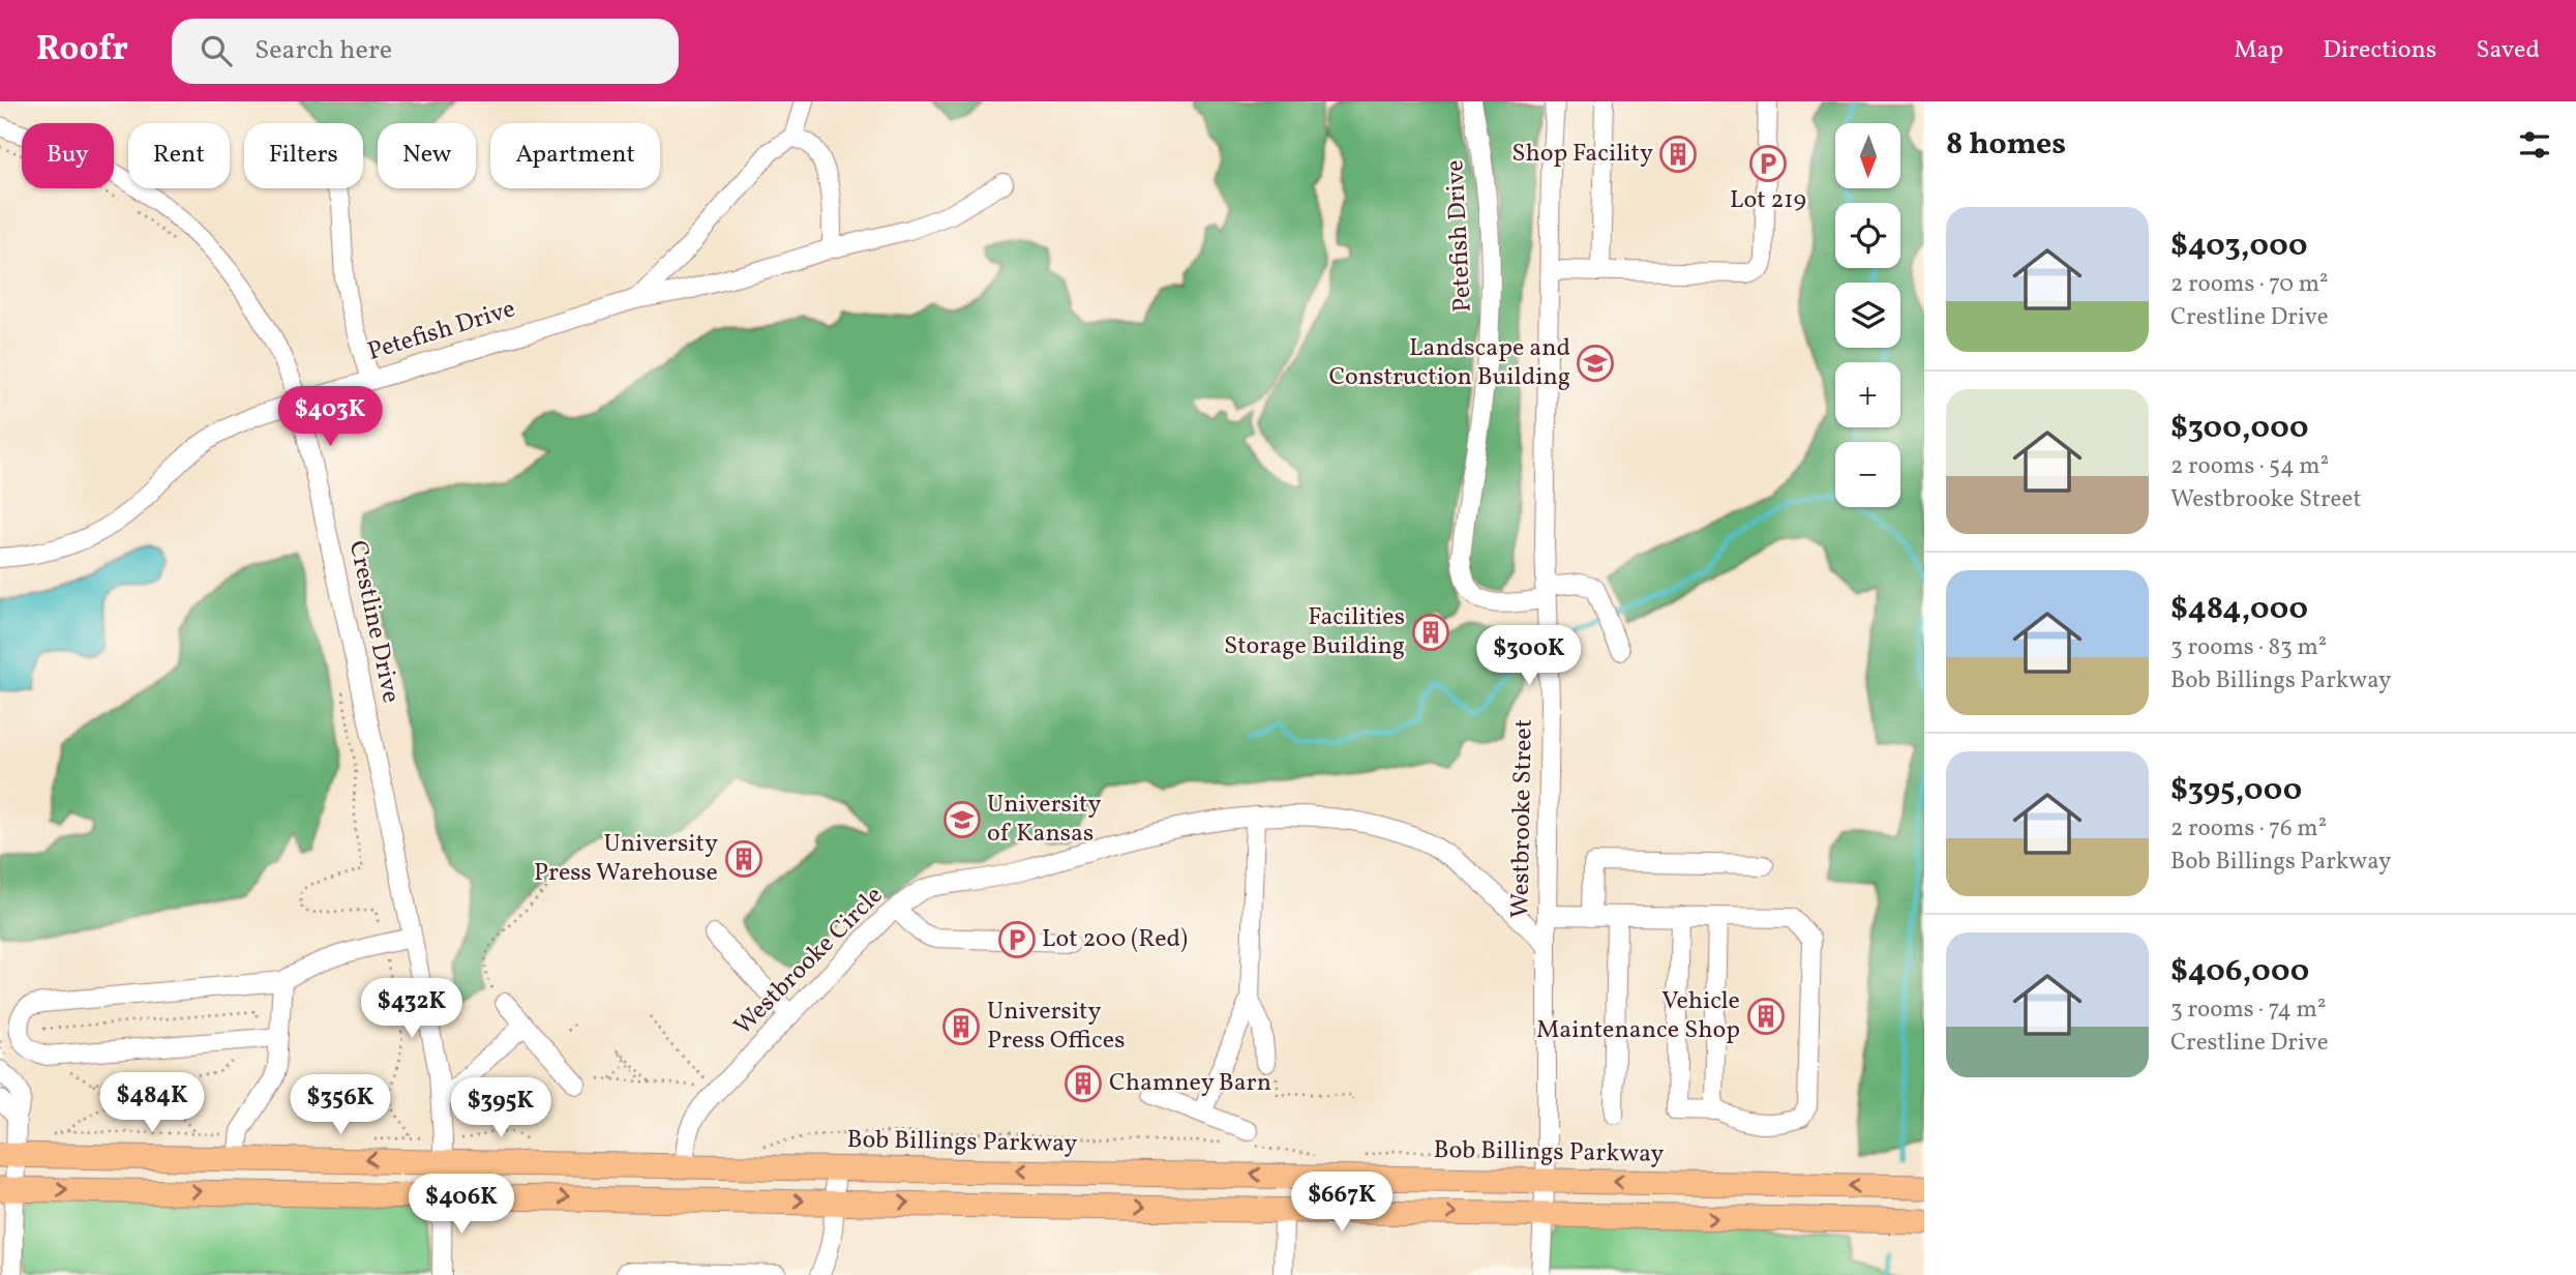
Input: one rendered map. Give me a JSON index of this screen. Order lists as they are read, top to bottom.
{
  "streets": {
    "main road": ["Bob Billings Parkway"],
    "street": [
      "Petefish Drive",
      "Crestline Drive",
      "Westbrooke Street",
      "Westbrooke Circle"
    ]
  },
  "crossings": [
    ["Petefish Drive", "Crestline Drive"],
    ["Petefish Drive", "Westbrooke Street"],
    ["Crestline Drive", "Bob Billings Parkway"],
    ["Westbrooke Street", "Westbrooke Circle"],
    ["Westbrooke Street", "Bob Billings Parkway"],
    ["Westbrooke Circle", "Bob Billings Parkway"]
  ],
  "places": {
    "building": [
      "Shop Facility",
      "Facilities Storage Building",
      "University Press Warehouse",
      "Vehicle Maintenance Shop",
      "University Press Offices",
      "Chamney Barn"
    ],
    "parking": ["Lot 219", "Lot 200 (Red)"],
    "school or university": ["Landscape and Construction Building", "University of Kansas"]
  },
  "north": "bottom",
  "page": {
    "header": "Roofr",
    "search": "Search here",
    "nav": ["Map", "Directions", "Saved"],
    "heading": "8 homes",
    "map_buttons": ["+", "−"],
    "chip": [
      "Buy",
      "Rent",
      "Filters",
      "New",
      "Apartment"
    ],
    "list": [
      {
        "name": "$403,000",
        "note": "2 rooms · 70 m² · Crestline Drive"
      },
      {
        "name": "$300,000",
        "note": "2 rooms · 54 m² · Westbrooke Street"
      },
      {
        "name": "$484,000",
        "note": "3 rooms · 83 m² · Bob Billings Parkway"
      },
      {
        "name": "$395,000",
        "note": "2 rooms · 76 m² · Bob Billings Parkway"
      },
      {
        "name": "$406,000",
        "note": "3 rooms · 74 m² · Crestline Drive"
      }
    ],
    "price": [
      "$403K",
      "$300K",
      "$432K",
      "$484K",
      "$356K",
      "$395K",
      "$667K",
      "$406K"
    ]
  }
}
